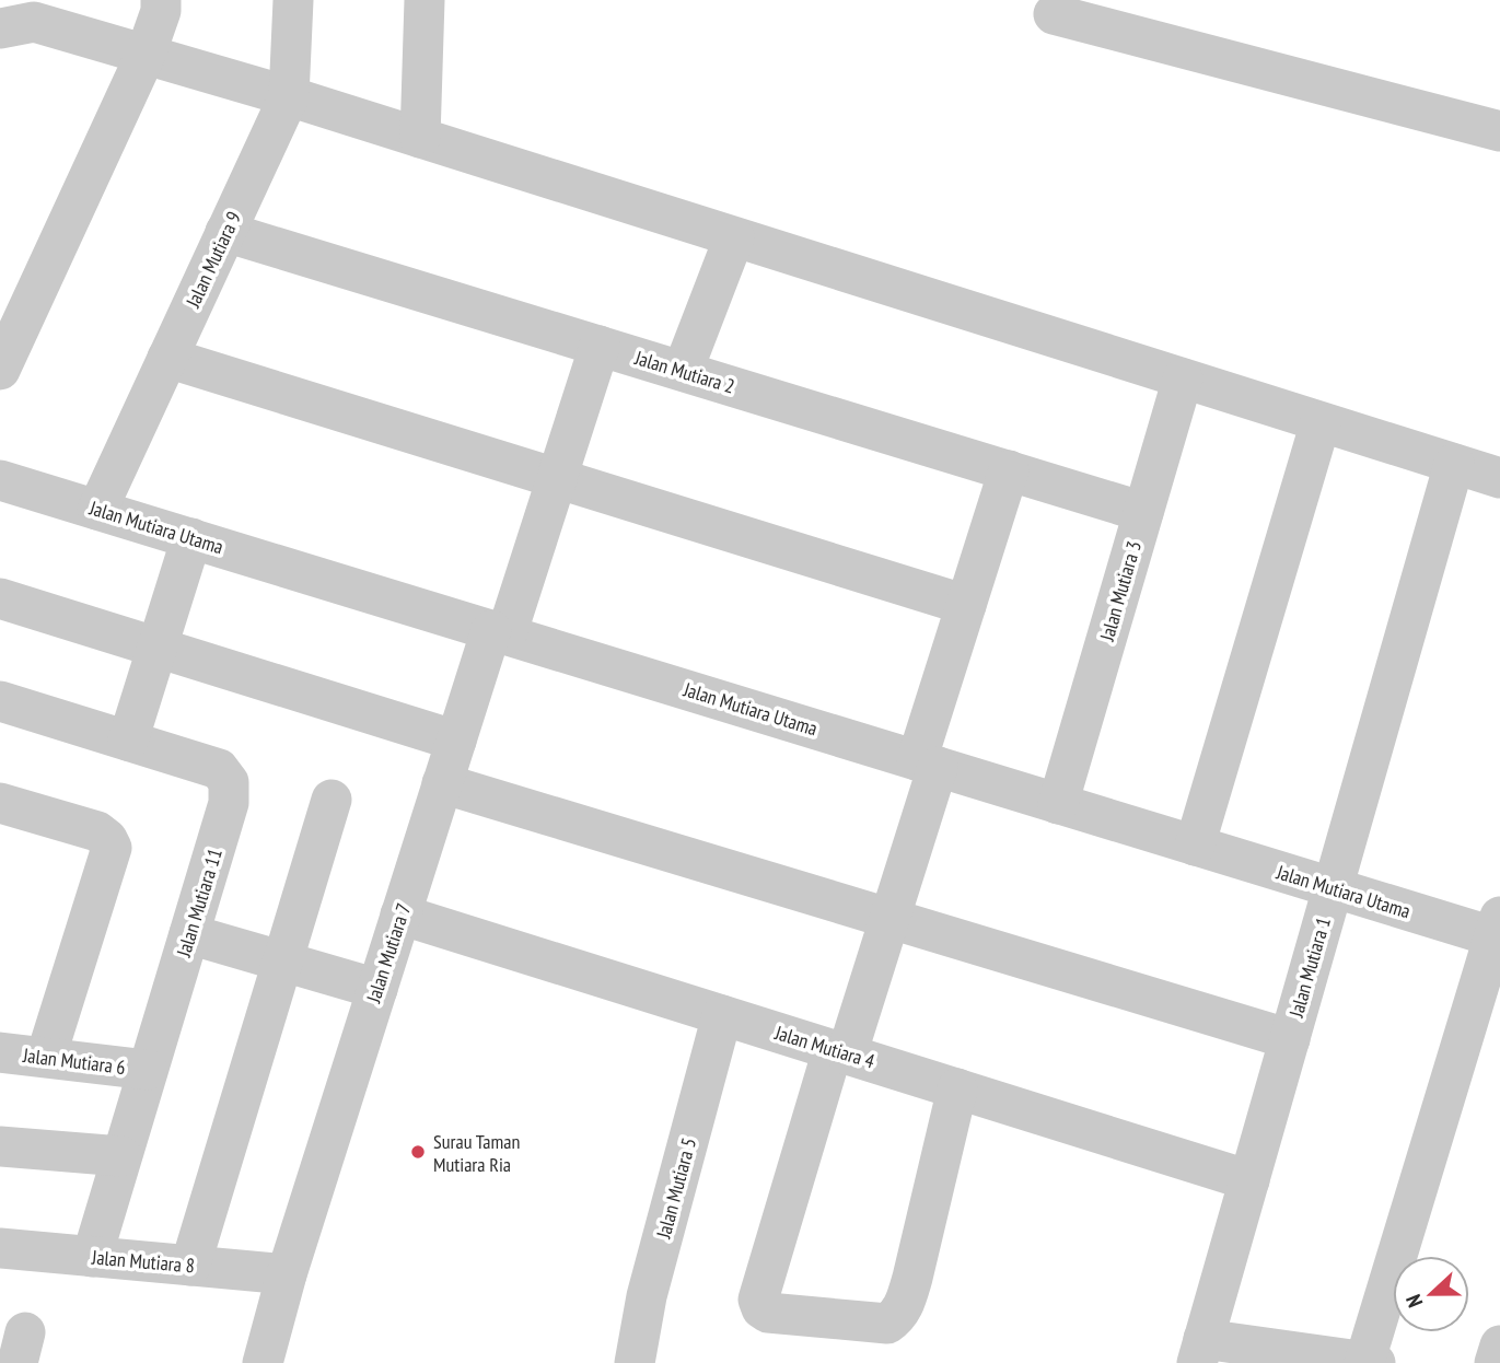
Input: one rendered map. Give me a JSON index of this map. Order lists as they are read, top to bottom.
{
  "streets": {
    "street": [
      "Jalan Mutiara 9",
      "Jalan Mutiara 2",
      "Jalan Mutiara Utama",
      "Jalan Mutiara 3",
      "Jalan Mutiara 11",
      "Jalan Mutiara 7",
      "Jalan Mutiara 1",
      "Jalan Mutiara 4",
      "Jalan Mutiara 6",
      "Jalan Mutiara 5",
      "Jalan Mutiara 8"
    ]
  },
  "crossings": [
    ["Jalan Mutiara 9", "Jalan Mutiara 2"],
    ["Jalan Mutiara 9", "Jalan Mutiara Utama"],
    ["Jalan Mutiara 2", "Jalan Mutiara 3"],
    ["Jalan Mutiara 2", "Jalan Mutiara 7"],
    ["Jalan Mutiara Utama", "Jalan Mutiara 3"],
    ["Jalan Mutiara Utama", "Jalan Mutiara 7"],
    ["Jalan Mutiara Utama", "Jalan Mutiara 1"],
    ["Jalan Mutiara 11", "Jalan Mutiara 6"],
    ["Jalan Mutiara 11", "Jalan Mutiara 8"],
    ["Jalan Mutiara 7", "Jalan Mutiara 4"],
    ["Jalan Mutiara 7", "Jalan Mutiara 8"],
    ["Jalan Mutiara 1", "Jalan Mutiara 4"],
    ["Jalan Mutiara 4", "Jalan Mutiara 5"]
  ],
  "places": ["Surau Taman Mutiara Ria"],
  "north": "left"
}
